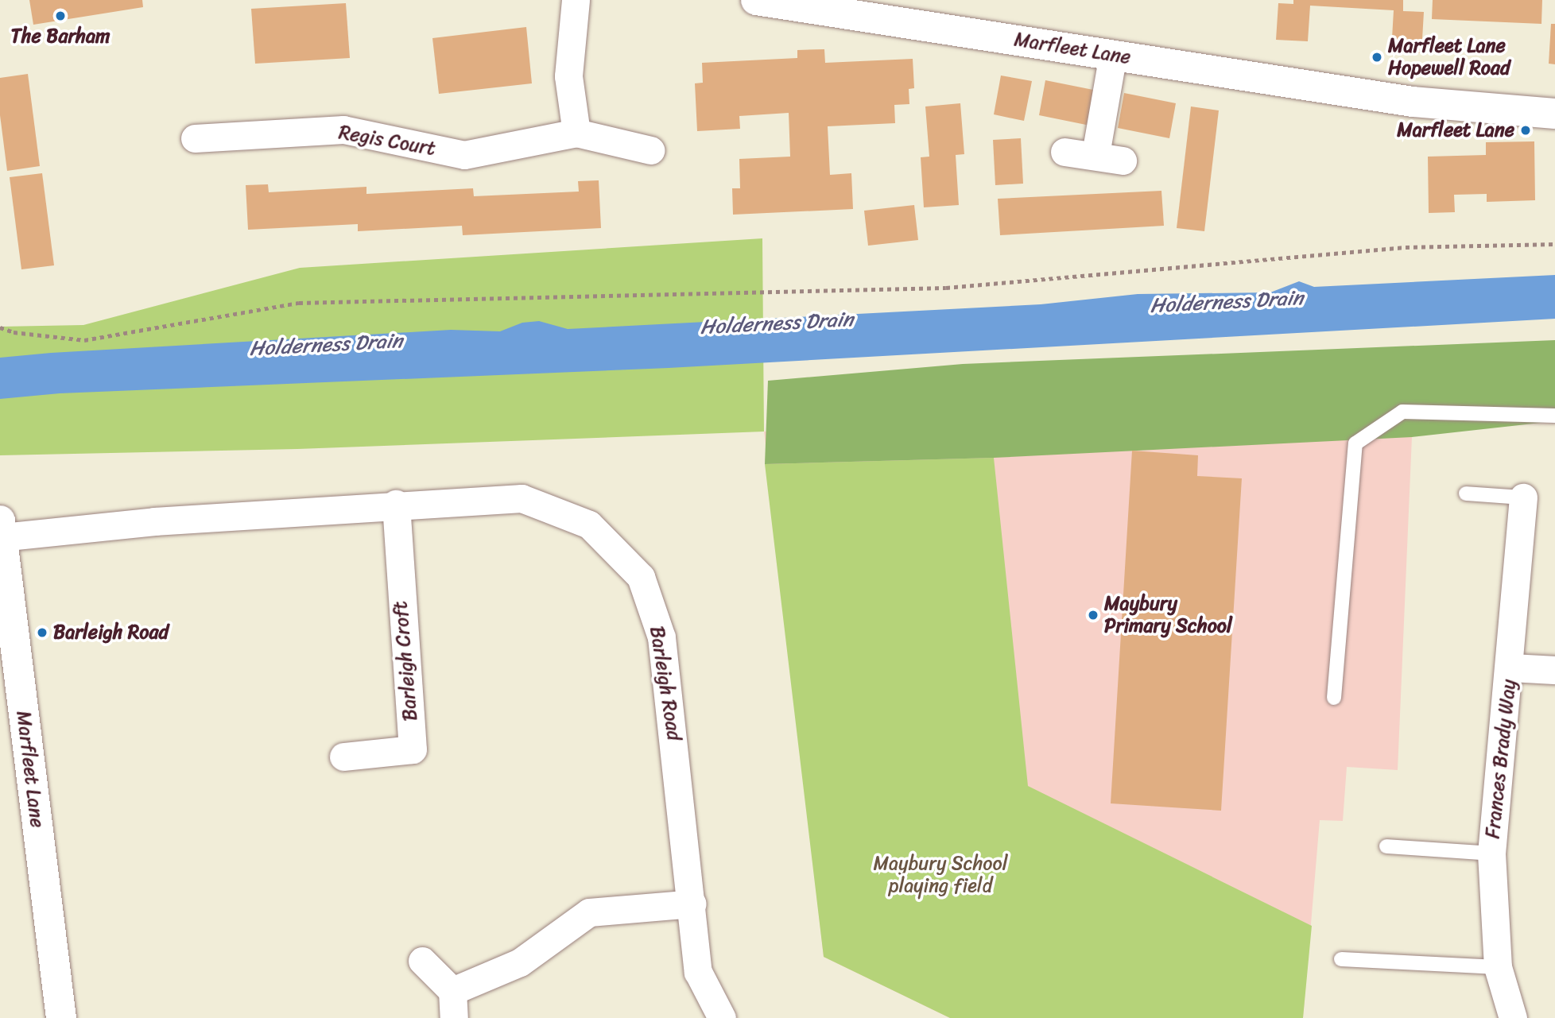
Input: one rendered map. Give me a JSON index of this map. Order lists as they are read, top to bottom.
{
  "streets": {
    "street": [
      "Marfleet Lane",
      "Regis Court",
      "Barleigh Croft",
      "Barleigh Road",
      "Frances Brady Way"
    ]
  },
  "crossings": [
    ["Marfleet Lane", "Barleigh Road"],
    ["Barleigh Croft", "Barleigh Road"]
  ],
  "water": ["Holderness Drain"],
  "parks": ["Maybury School playing field"],
  "places": [
    "The Barham",
    "Marfleet Lane Hopewell Road",
    "Marfleet Lane",
    "Maybury Primary School",
    "Barleigh Road"
  ]
}
